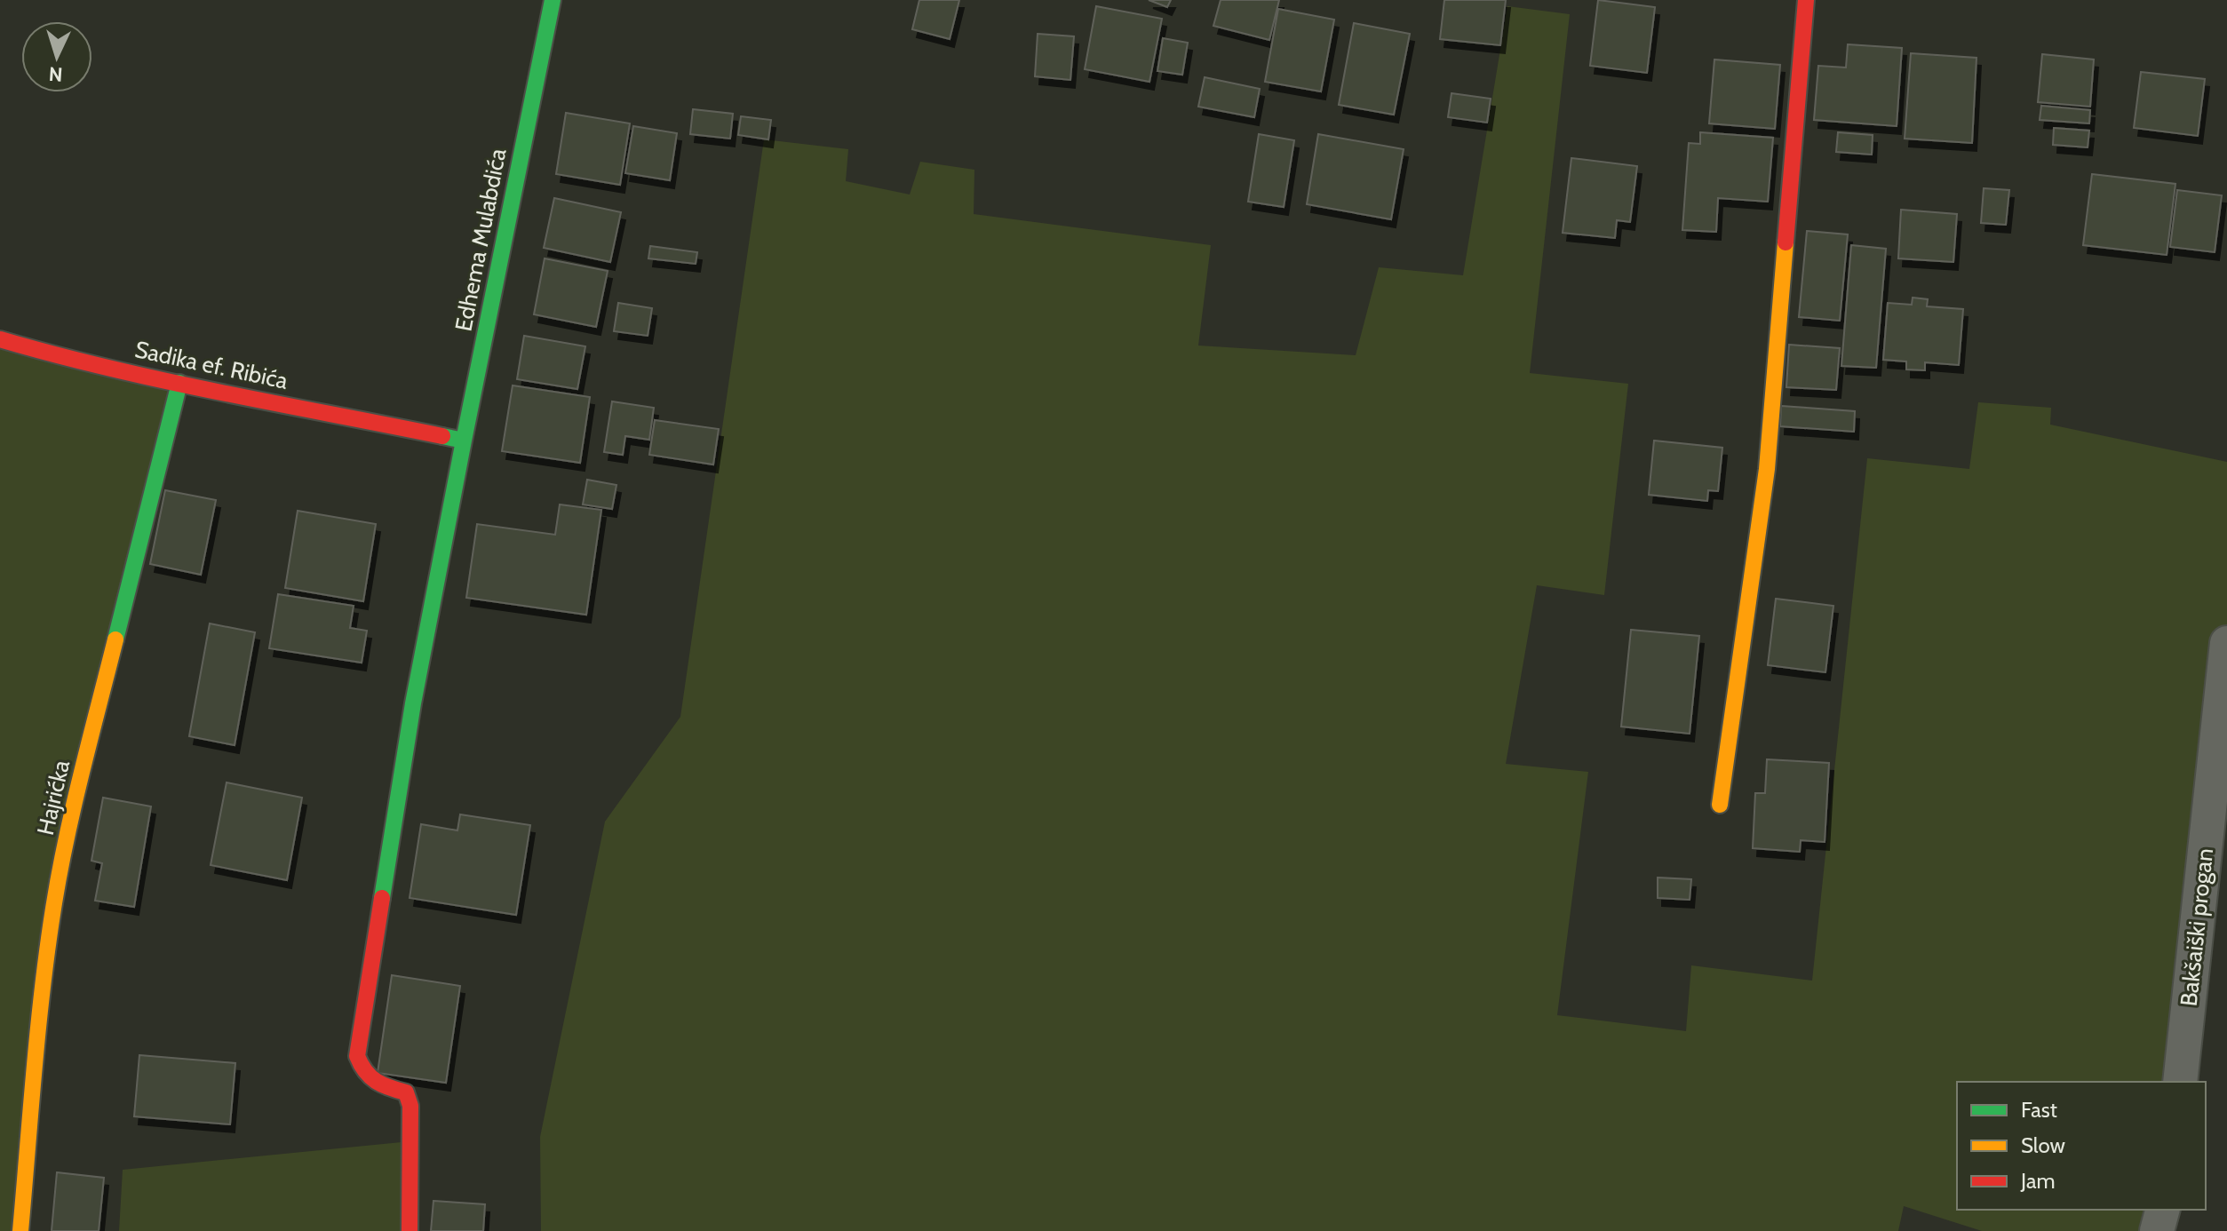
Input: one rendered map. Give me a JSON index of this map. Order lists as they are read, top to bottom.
{
  "streets": {
    "street": [
      "Edhema Mulabdića",
      "Sadika ef. Ribića",
      "Hajrićka",
      "Bakšaiški progan"
    ]
  },
  "crossings": [
    ["Edhema Mulabdića", "Sadika ef. Ribića"],
    ["Sadika ef. Ribića", "Hajrićka"]
  ],
  "legend": ["Fast", "Slow", "Jam"],
  "north": "bottom"
}
